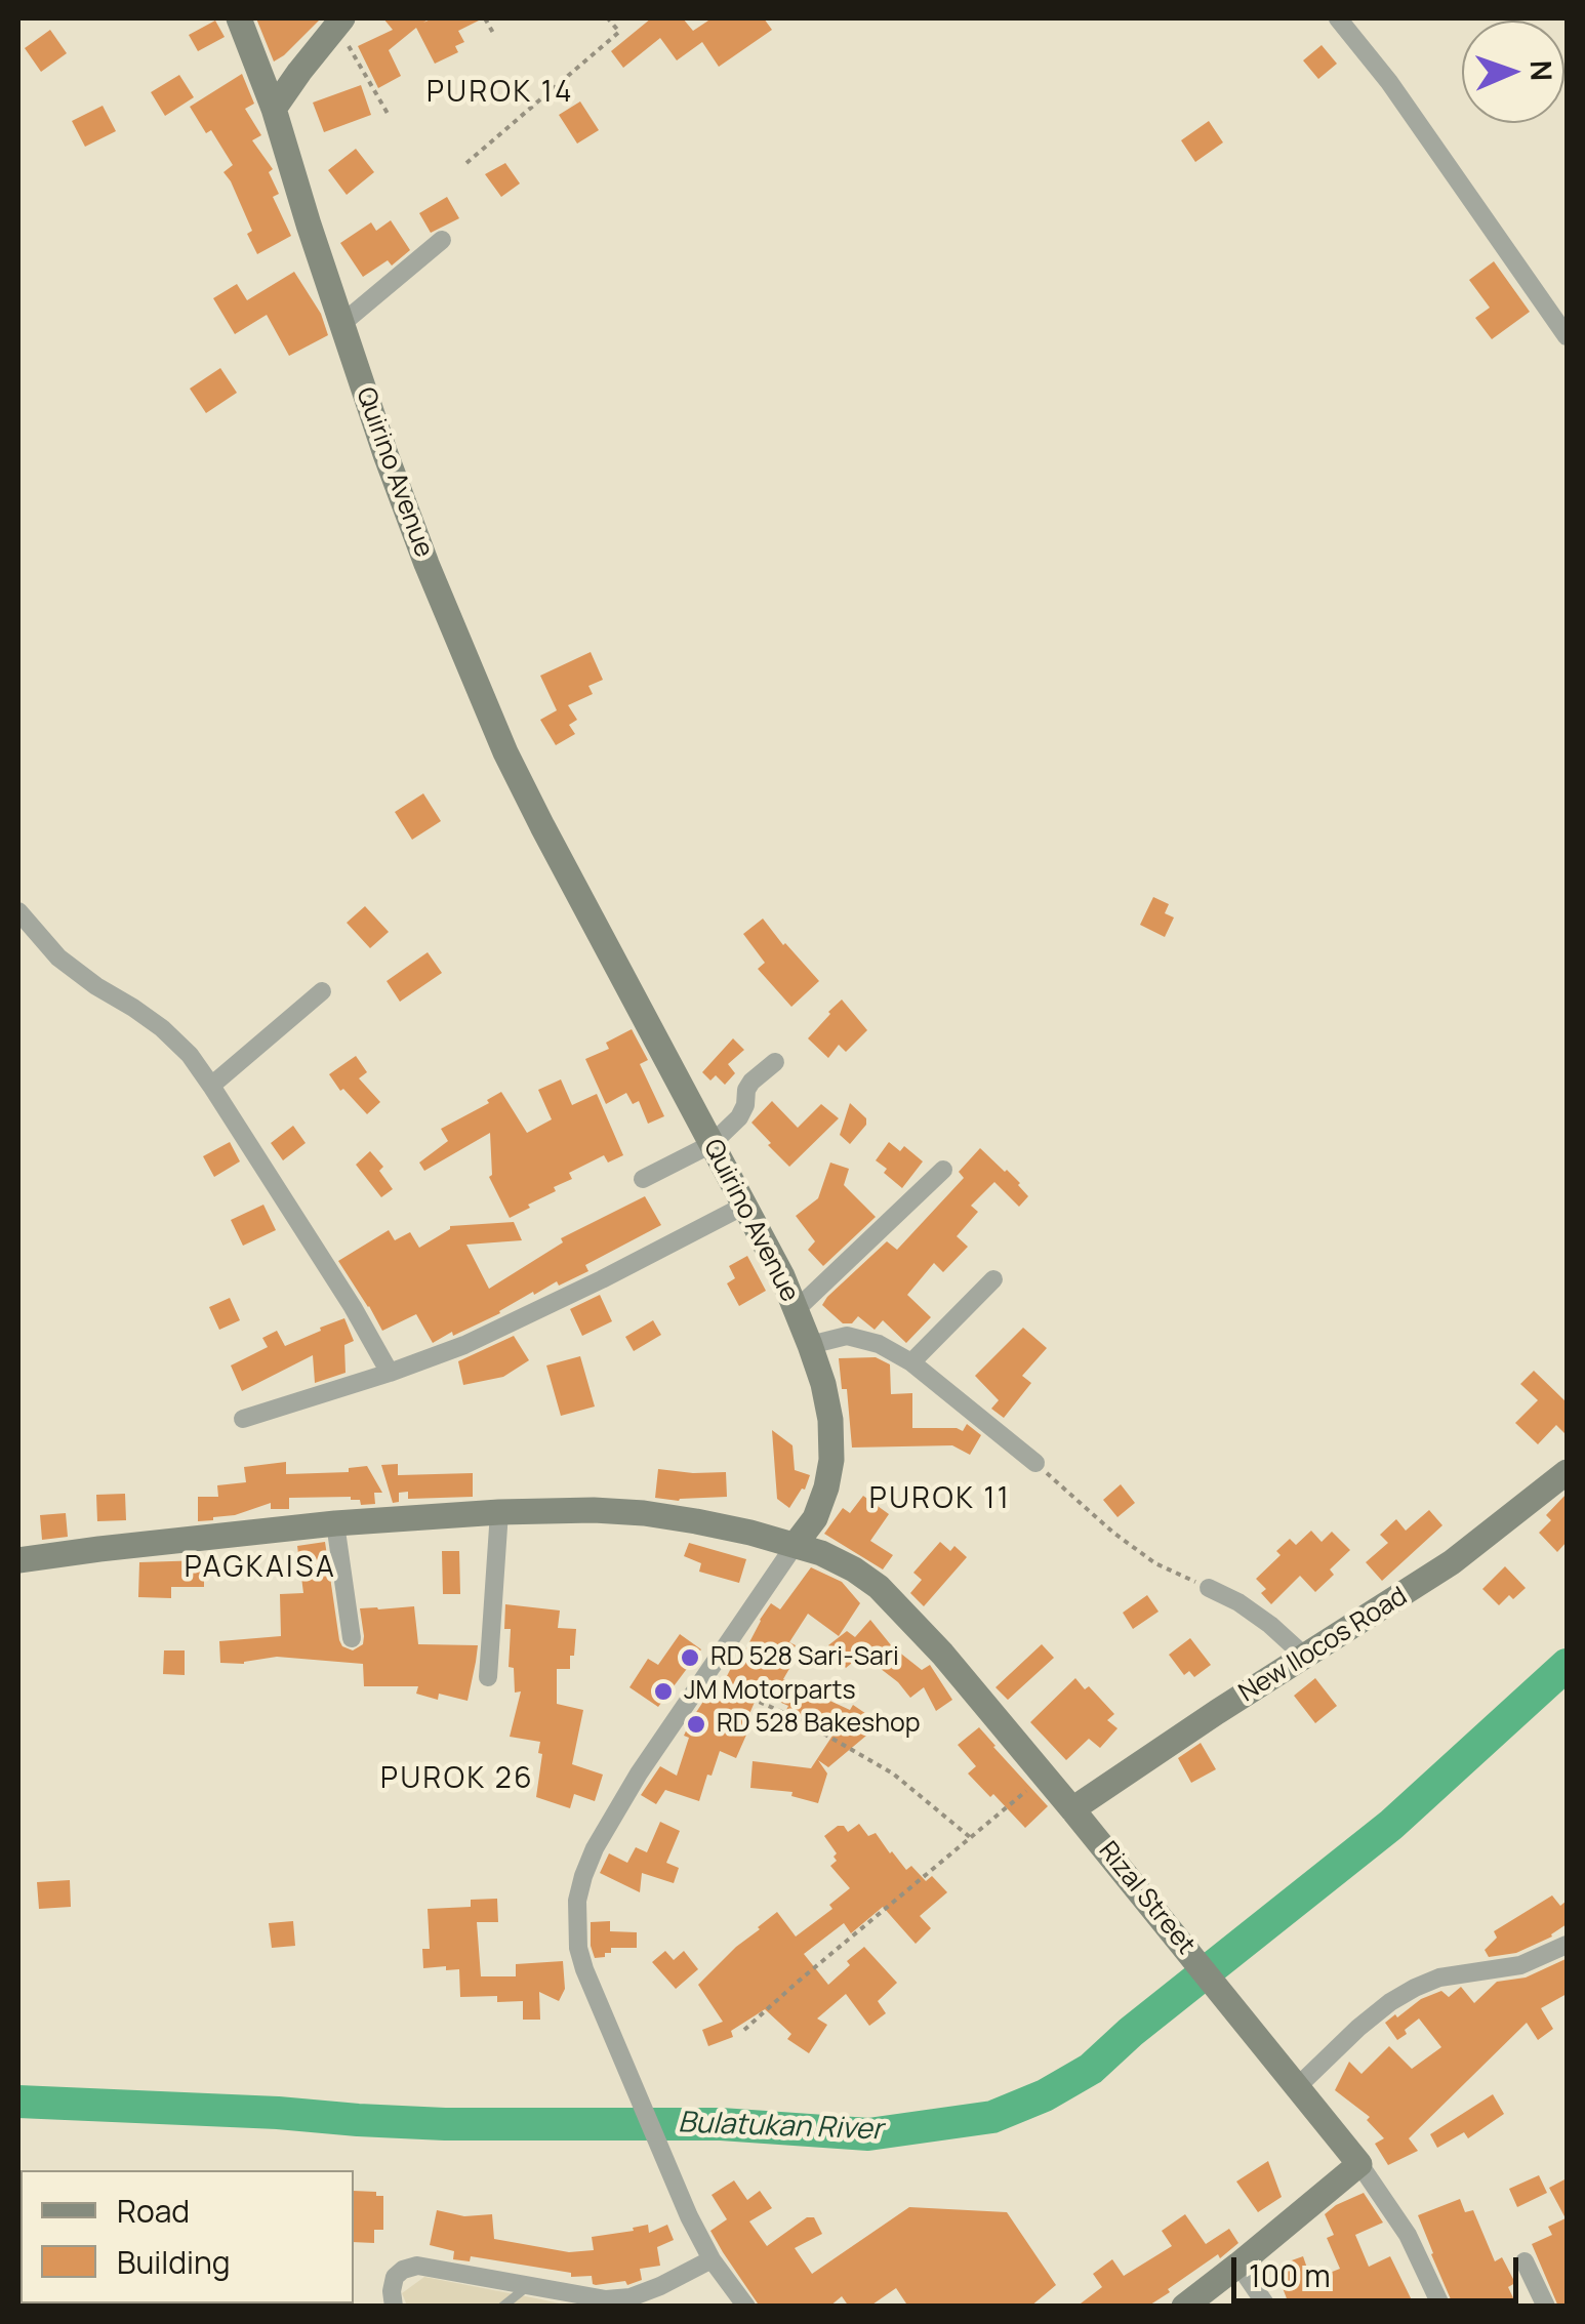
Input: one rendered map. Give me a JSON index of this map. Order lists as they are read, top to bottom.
{
  "streets": {
    "main road": ["Quirino Avenue", "New Ilocos Road", "Rizal Street"]
  },
  "crossings": [
    ["Quirino Avenue", "Rizal Street"],
    ["New Ilocos Road", "Rizal Street"]
  ],
  "districts": [
    "PUROK 14",
    "PUROK 11",
    "PAGKAISA",
    "PUROK 26"
  ],
  "water": ["Bulatukan River"],
  "places": ["RD 528 Sari-Sari", "JM Motorparts", "RD 528 Bakeshop"],
  "legend": ["Road", "Building"],
  "scale_bar": "100 m",
  "north": "right"
}
